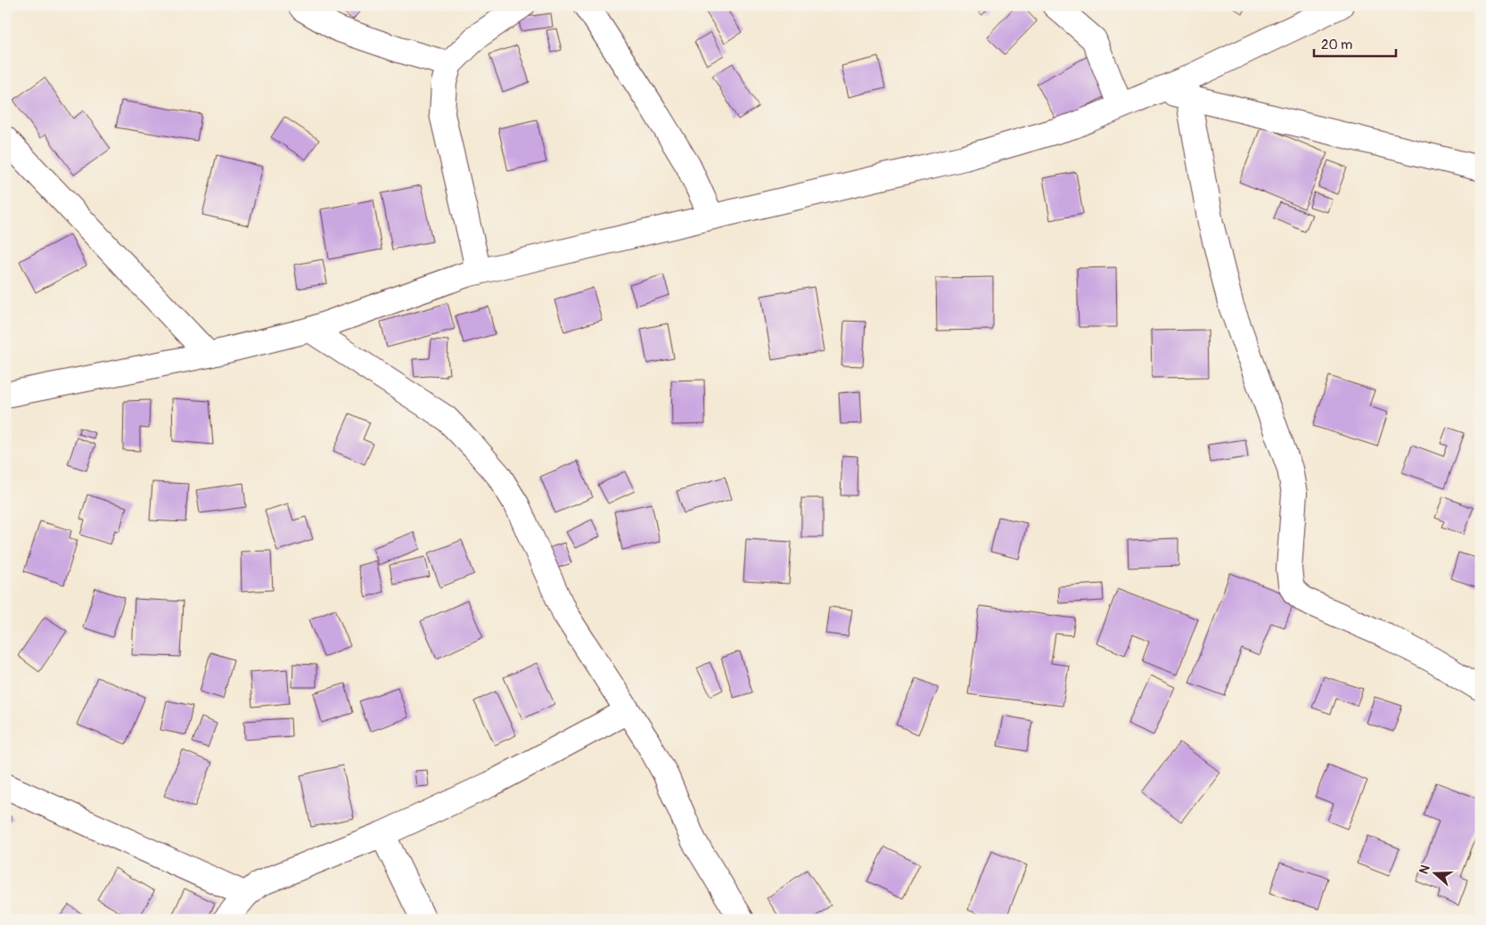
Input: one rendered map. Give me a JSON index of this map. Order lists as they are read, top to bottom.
{
  "scale_bar": "20 m",
  "north": "left"
}
